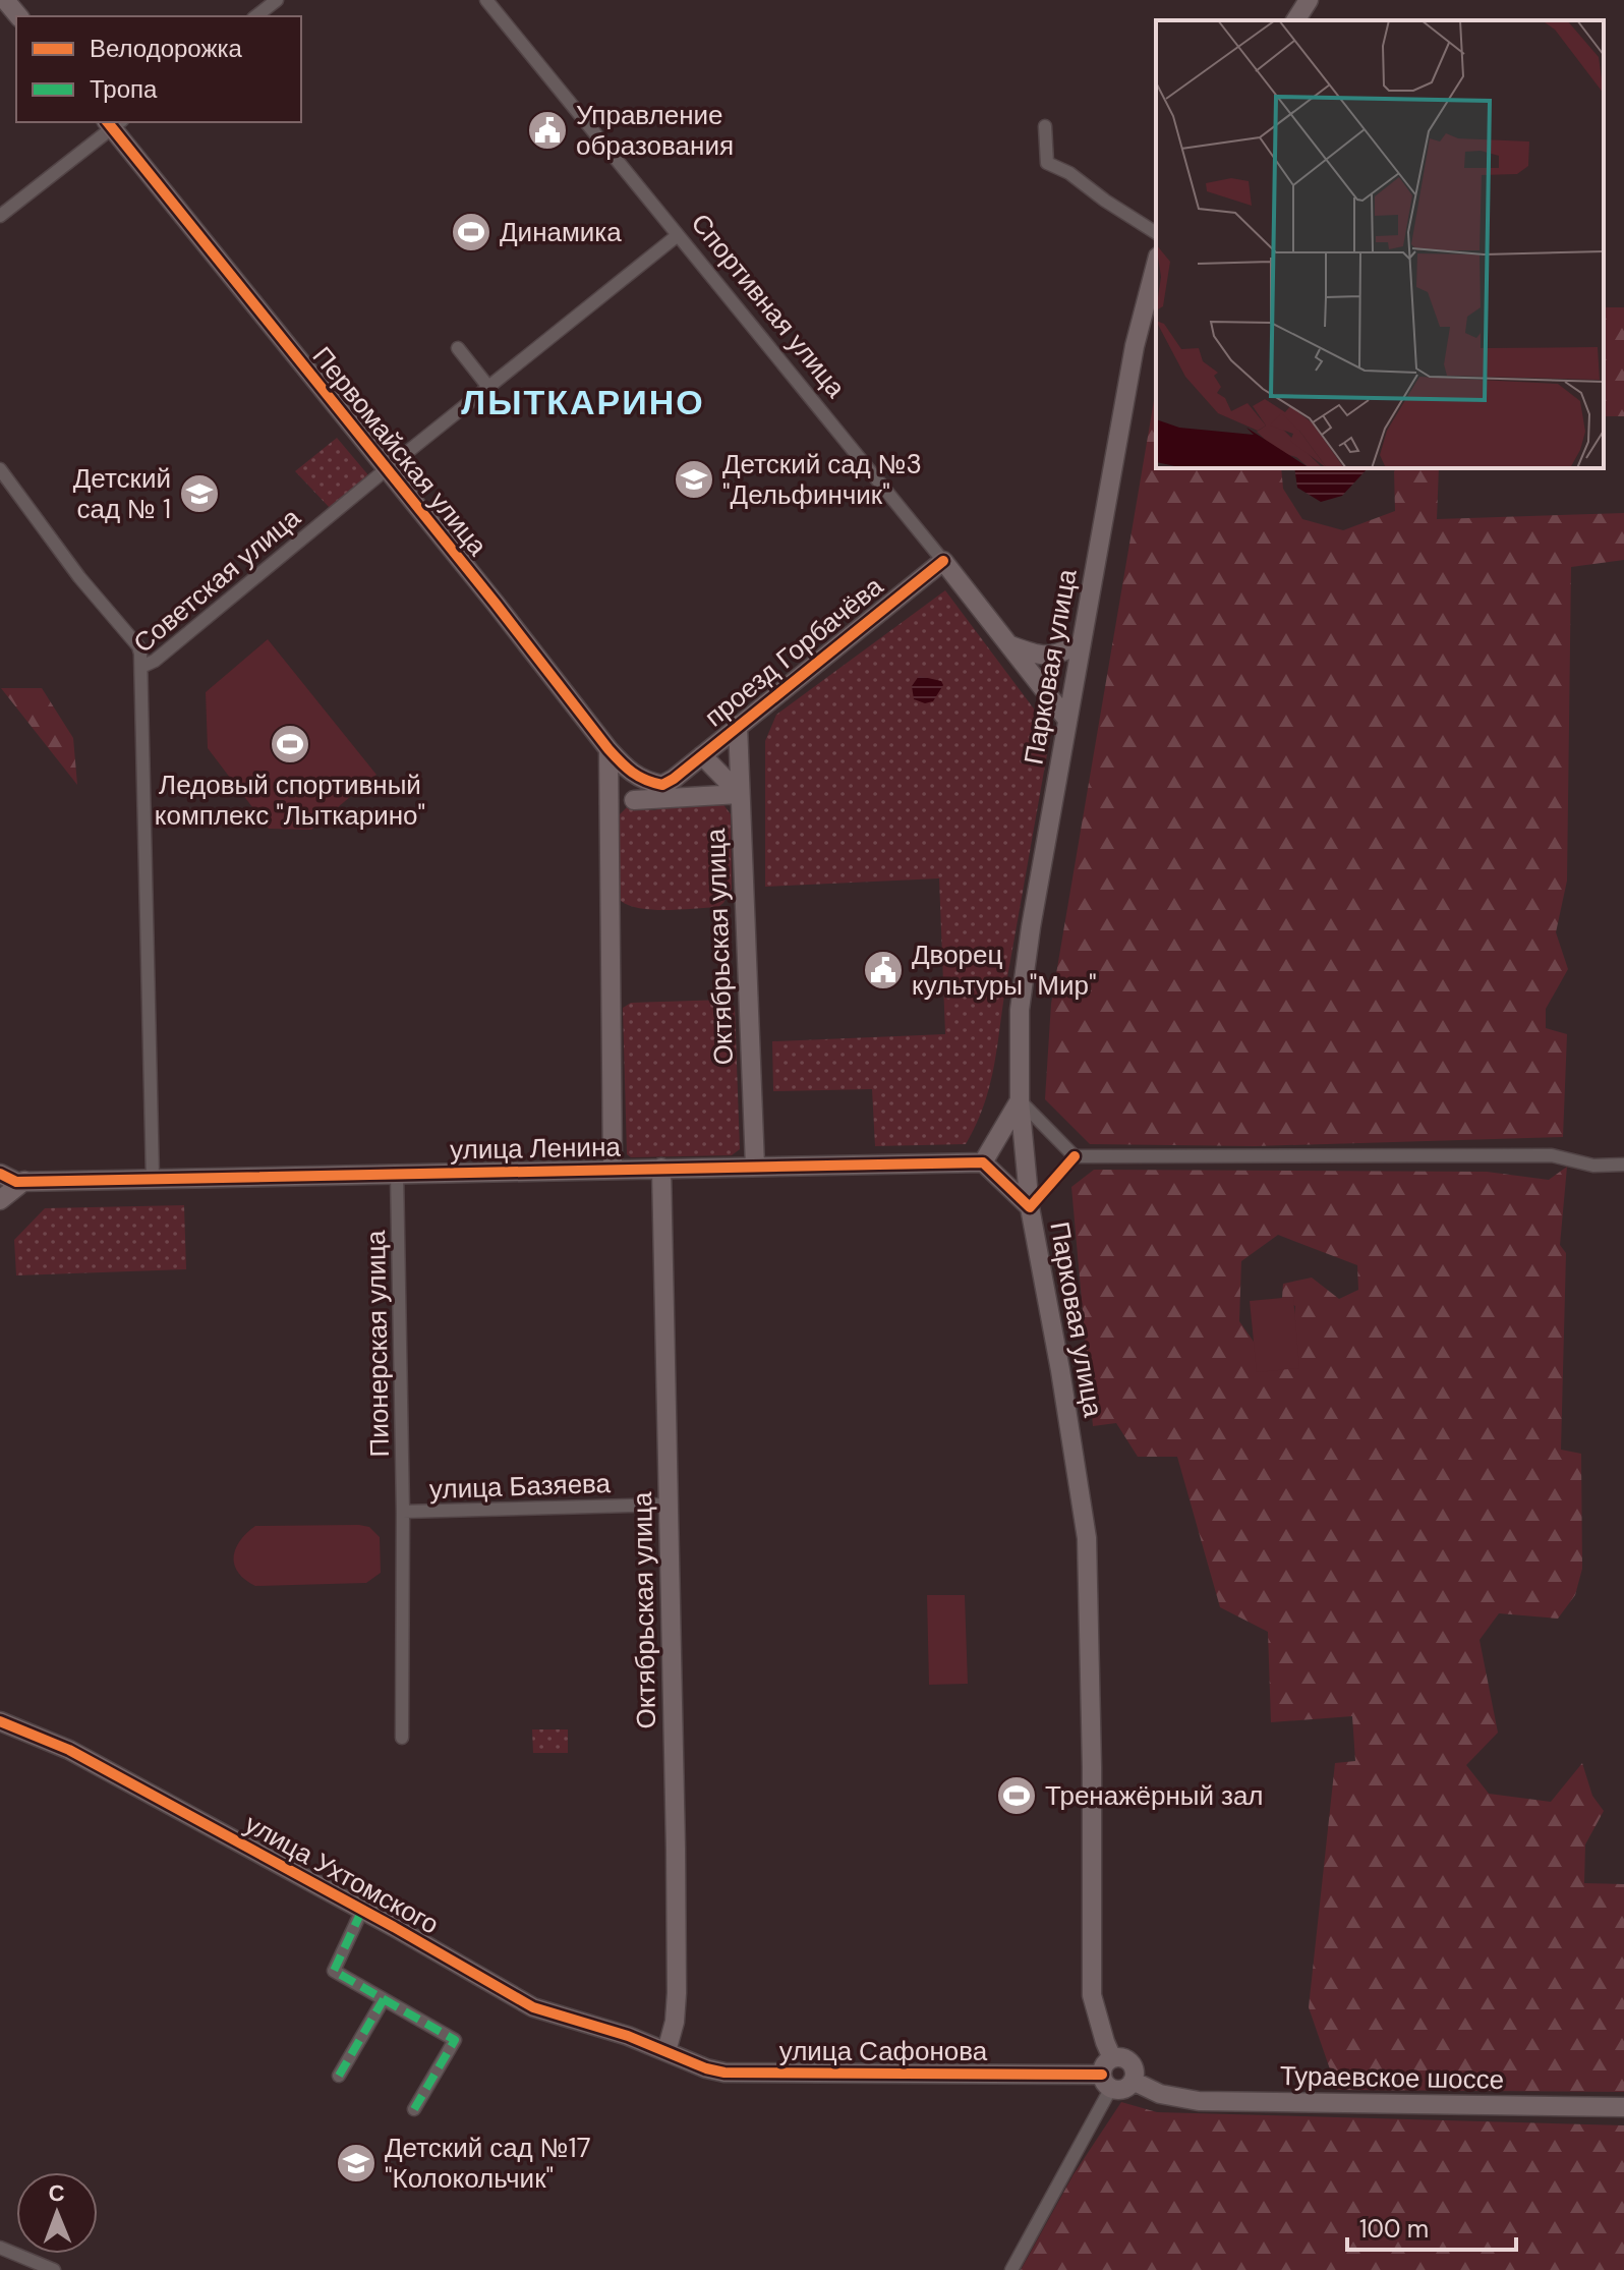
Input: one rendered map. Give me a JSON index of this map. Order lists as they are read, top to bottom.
{
  "streets": {
    "street": [
      "Спортивная улица",
      "Первомайская улица",
      "Советская улица",
      "проезд Горбачёва",
      "Парковая улица",
      "Октябрьская улица",
      "улица Ленина",
      "Пионерская улица",
      "улица Базяева",
      "улица Ухтомского",
      "улица Сафонова",
      "Тураевское шоссе"
    ]
  },
  "crossings": [
    ["Спортивная улица", "Советская улица"],
    ["Спортивная улица", "проезд Горбачёва"],
    ["Спортивная улица", "Парковая улица"],
    ["Первомайская улица", "Советская улица"],
    ["Первомайская улица", "проезд Горбачёва"],
    ["Советская улица", "улица Ленина"],
    ["проезд Горбачёва", "Октябрьская улица"],
    ["Парковая улица", "улица Сафонова"],
    ["Октябрьская улица", "улица Ленина"],
    ["Октябрьская улица", "улица Базяева"],
    ["Октябрьская улица", "улица Ухтомского"],
    ["Октябрьская улица", "улица Сафонова"],
    ["улица Ленина", "Пионерская улица"],
    ["Пионерская улица", "улица Базяева"],
    ["улица Ухтомского", "улица Сафонова"],
    ["улица Сафонова", "Тураевское шоссе"]
  ],
  "districts": ["ЛЫТКАРИНО"],
  "places": {
    "public building": ["Управление образования", "Дворец культуры \"Мир\""],
    "sports": ["Динамика", "Ледовый спортивный комплекс \"Лыткарино\"", "Тренажёрный зал"],
    "school or university": ["Детский сад №3 \"Дельфинчик\"", "Детский сад № 1", "Детский сад №17 \"Колокольчик\""]
  },
  "legend": ["Велодорожка", "Тропа"],
  "scale_bar": "100 m",
  "north": "top"
}
